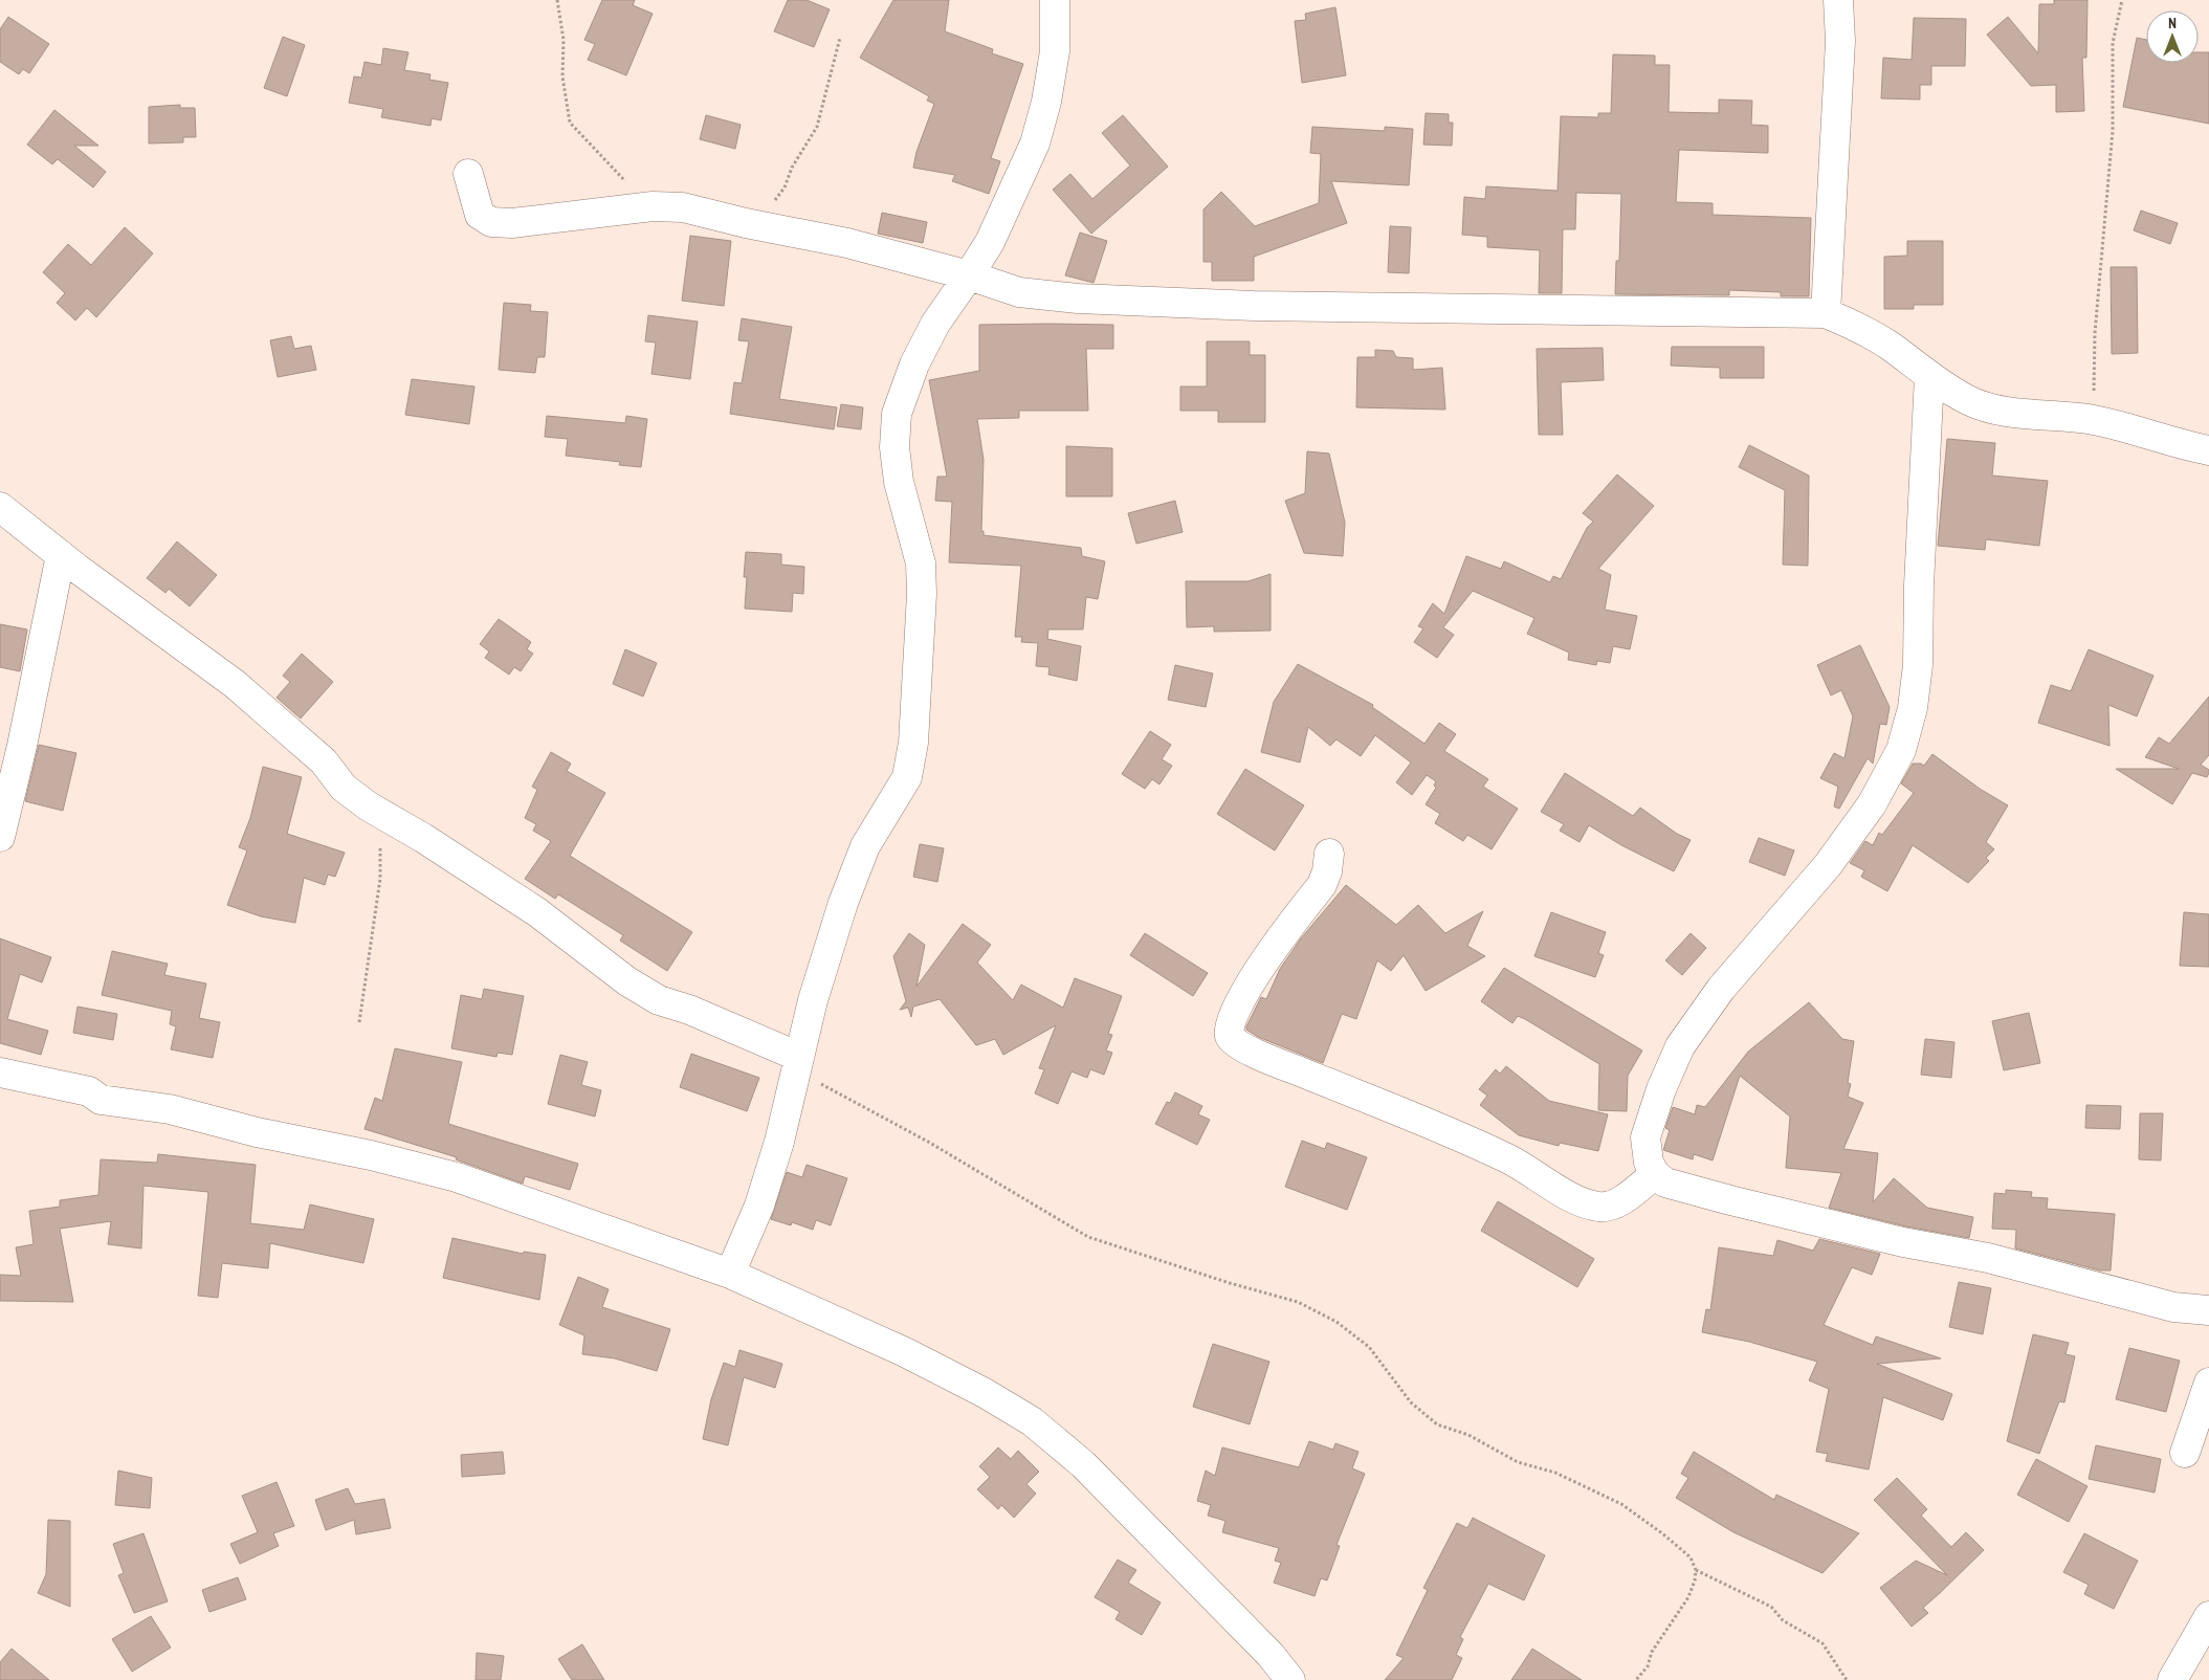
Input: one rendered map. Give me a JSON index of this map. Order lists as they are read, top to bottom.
{
  "north": "top"
}
